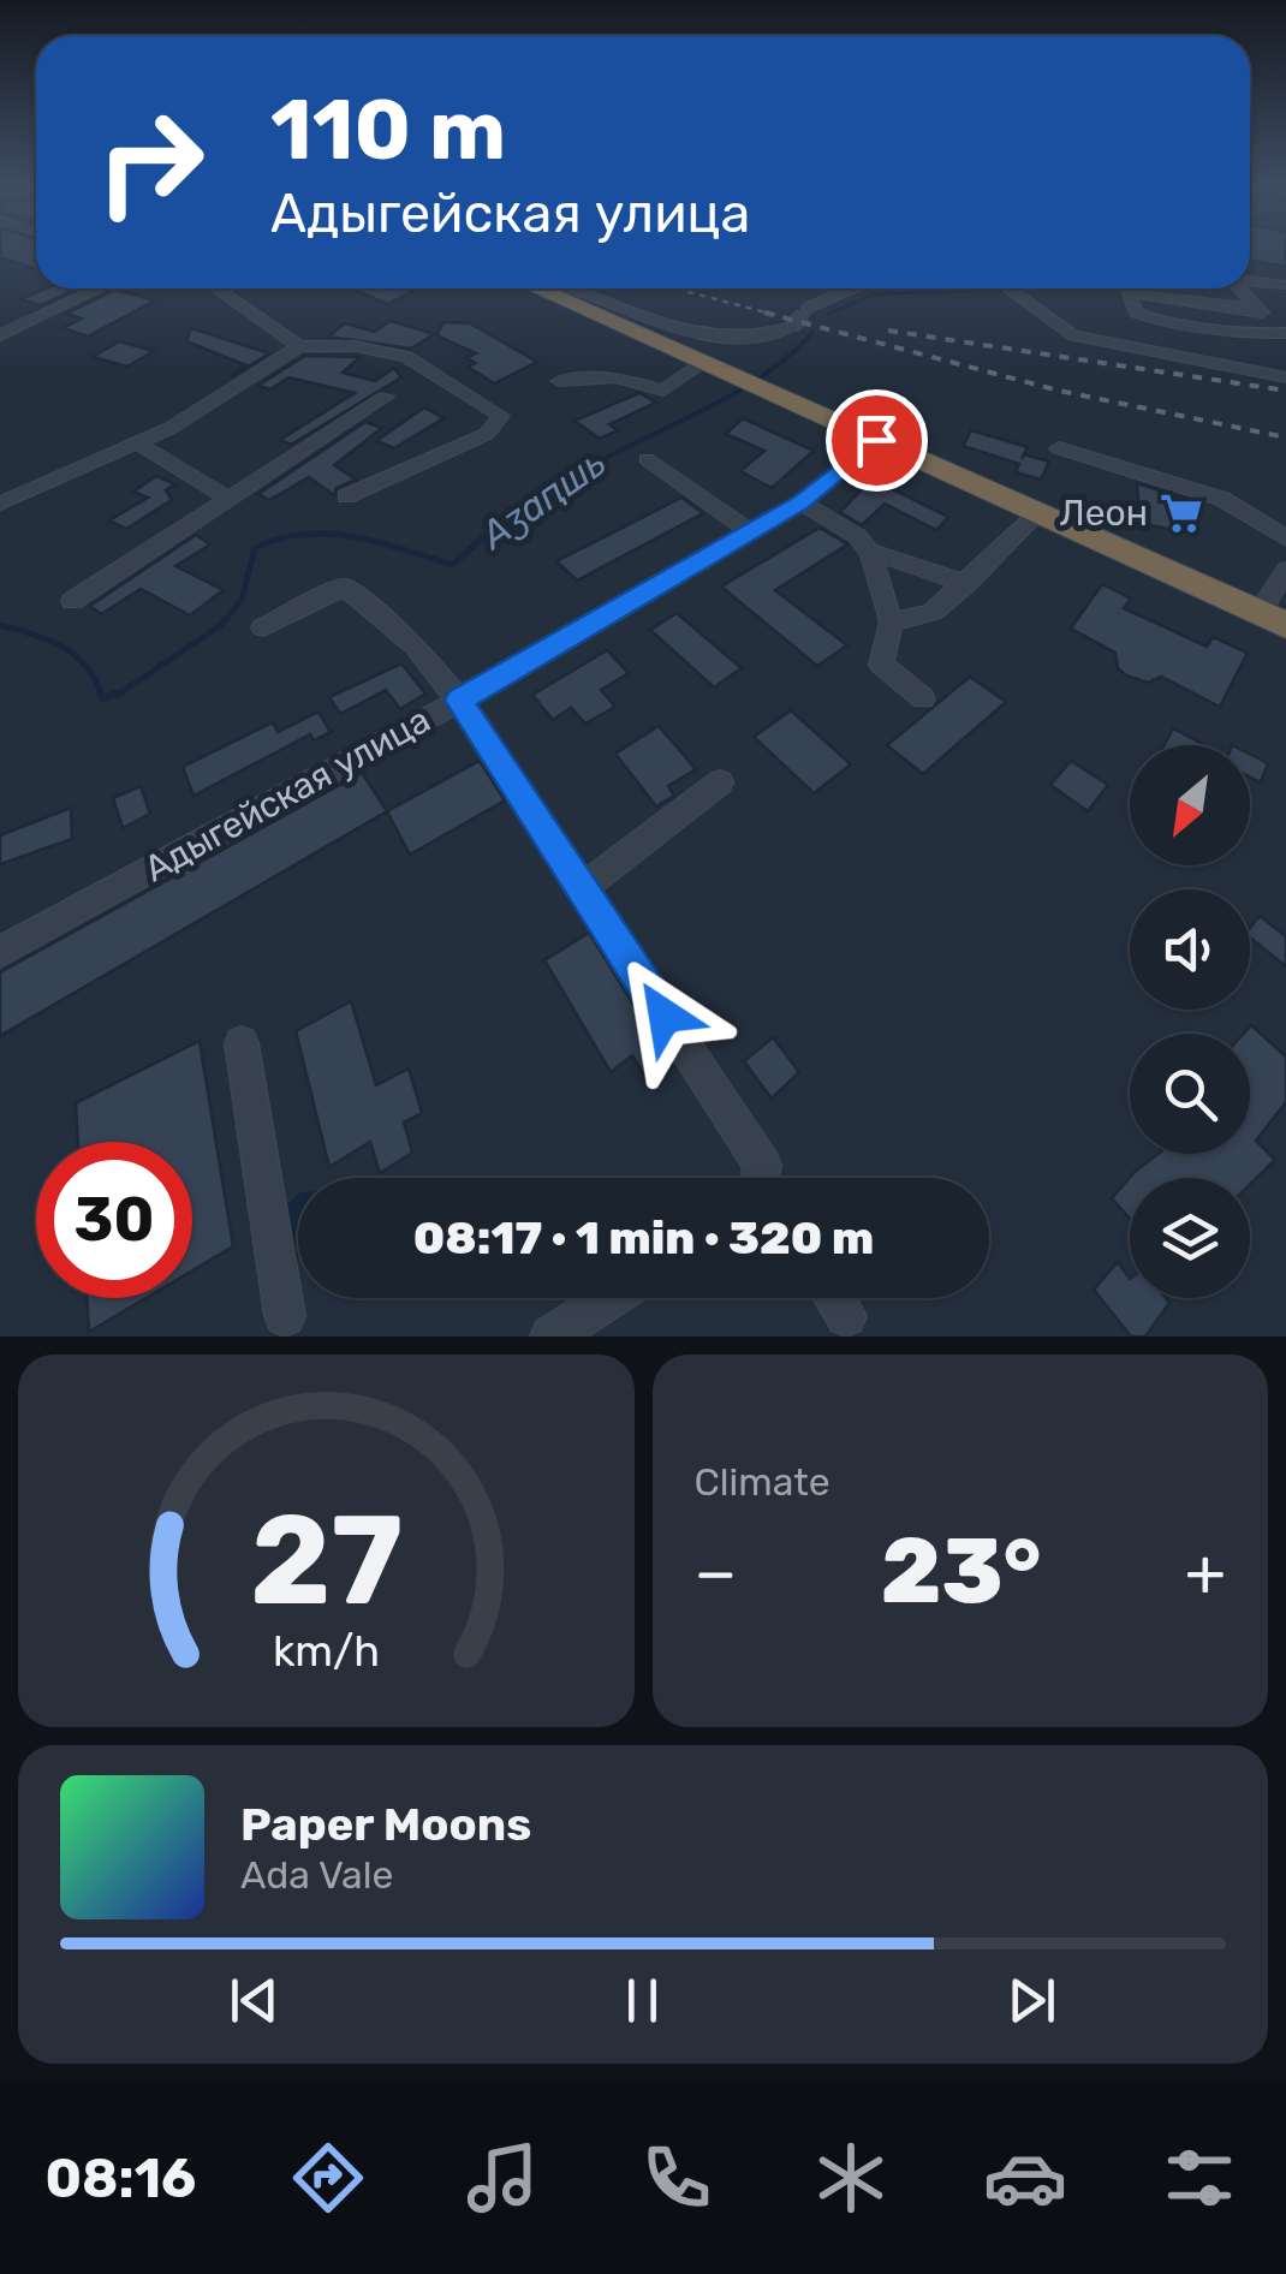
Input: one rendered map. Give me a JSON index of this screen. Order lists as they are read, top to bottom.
{
  "streets": {
    "street": ["Адыгейская улица"]
  },
  "water": ["Аӡаԥшь"],
  "places": {
    "supermarket": ["Леон"]
  },
  "north": "bottom left",
  "page": {
    "turn": ["110 m", "Адыгейская улица"],
    "limit": "30",
    "trip": "08:17 · 1 min · 320 m",
    "tile": "Climate",
    "heat": ["−", "23°", "+"],
    "song": ["Paper Moons", "Ada Vale"],
    "tabs": "08:16",
    "gauge": ["27", "km/h"]
  }
}
